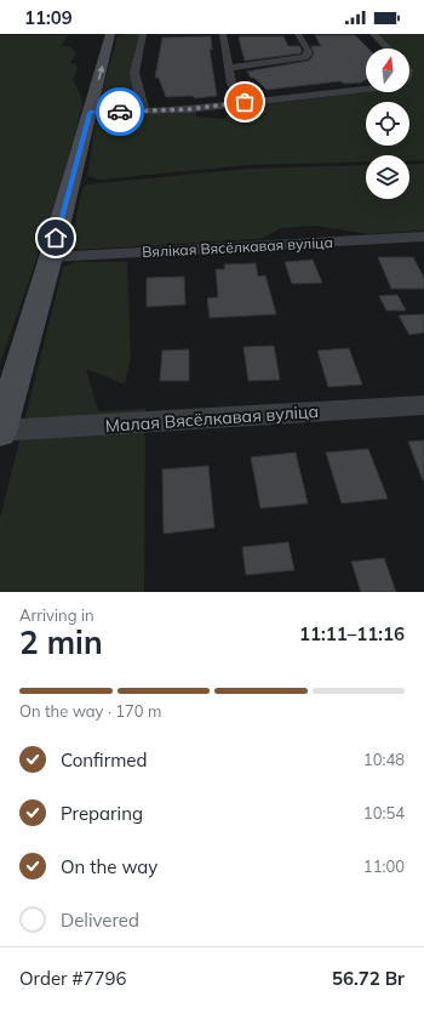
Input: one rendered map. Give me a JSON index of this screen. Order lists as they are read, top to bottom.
{
  "streets": {
    "street": ["Вялікая Вясёлкавая вуліца", "Малая Вясёлкавая вуліца"]
  },
  "north": "top",
  "page": {
    "status": "11:09",
    "heading": ["2 min", "Arriving in", "11:11–11:16"],
    "panel": ["Order #7796", "56.72 Br"],
    "bar": "On the way · 170 m",
    "list": [
      ["Confirmed", "10:48"],
      ["Preparing", "10:54"],
      ["On the way", "11:00"],
      "Delivered"
    ]
  }
}
